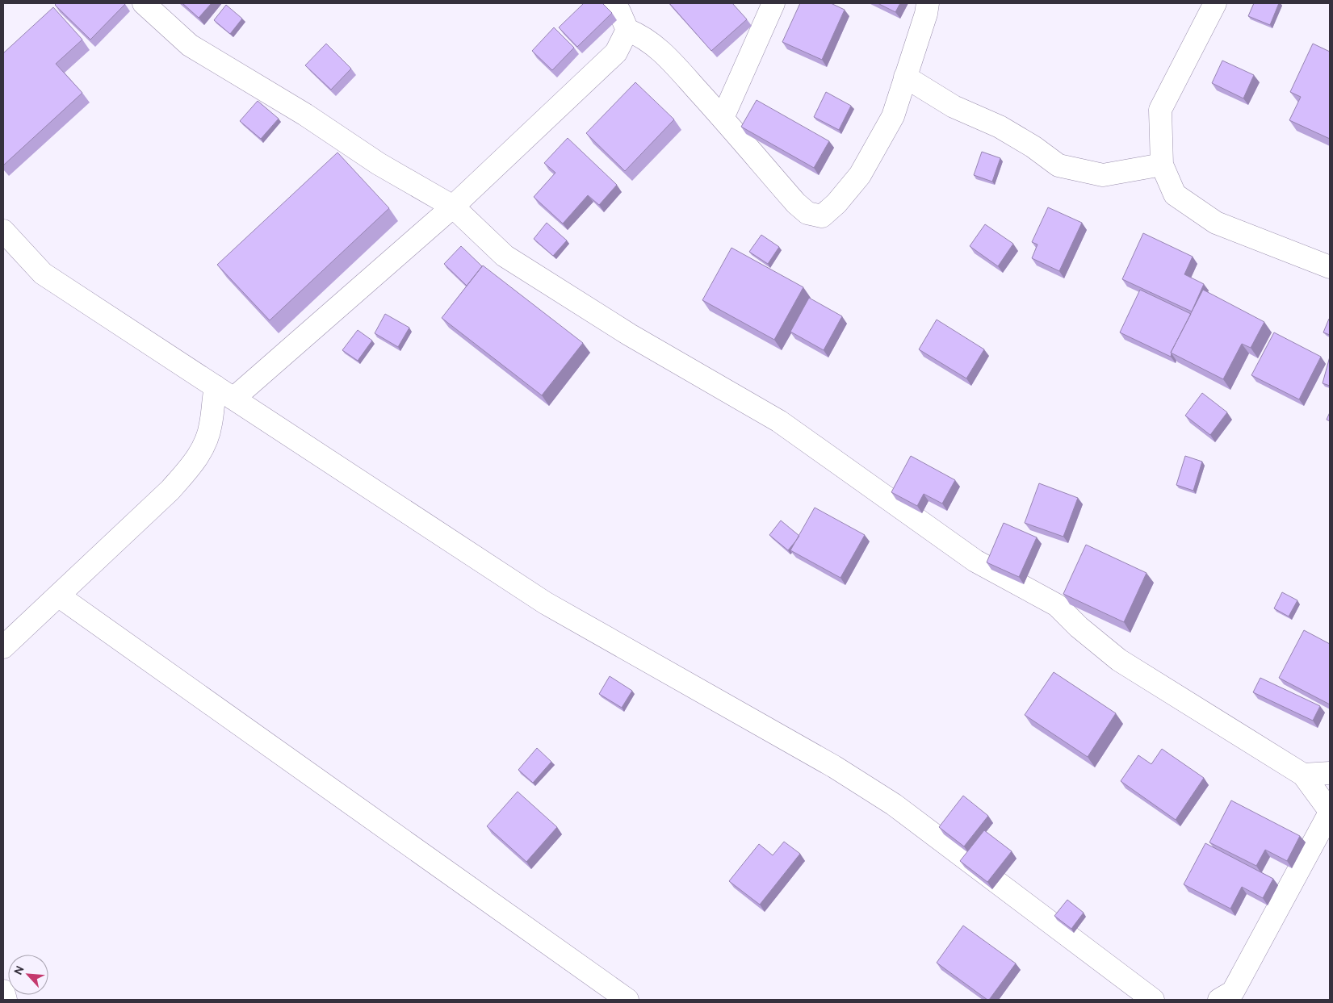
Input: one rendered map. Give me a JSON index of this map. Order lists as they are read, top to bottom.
{
  "north": "top left"
}
